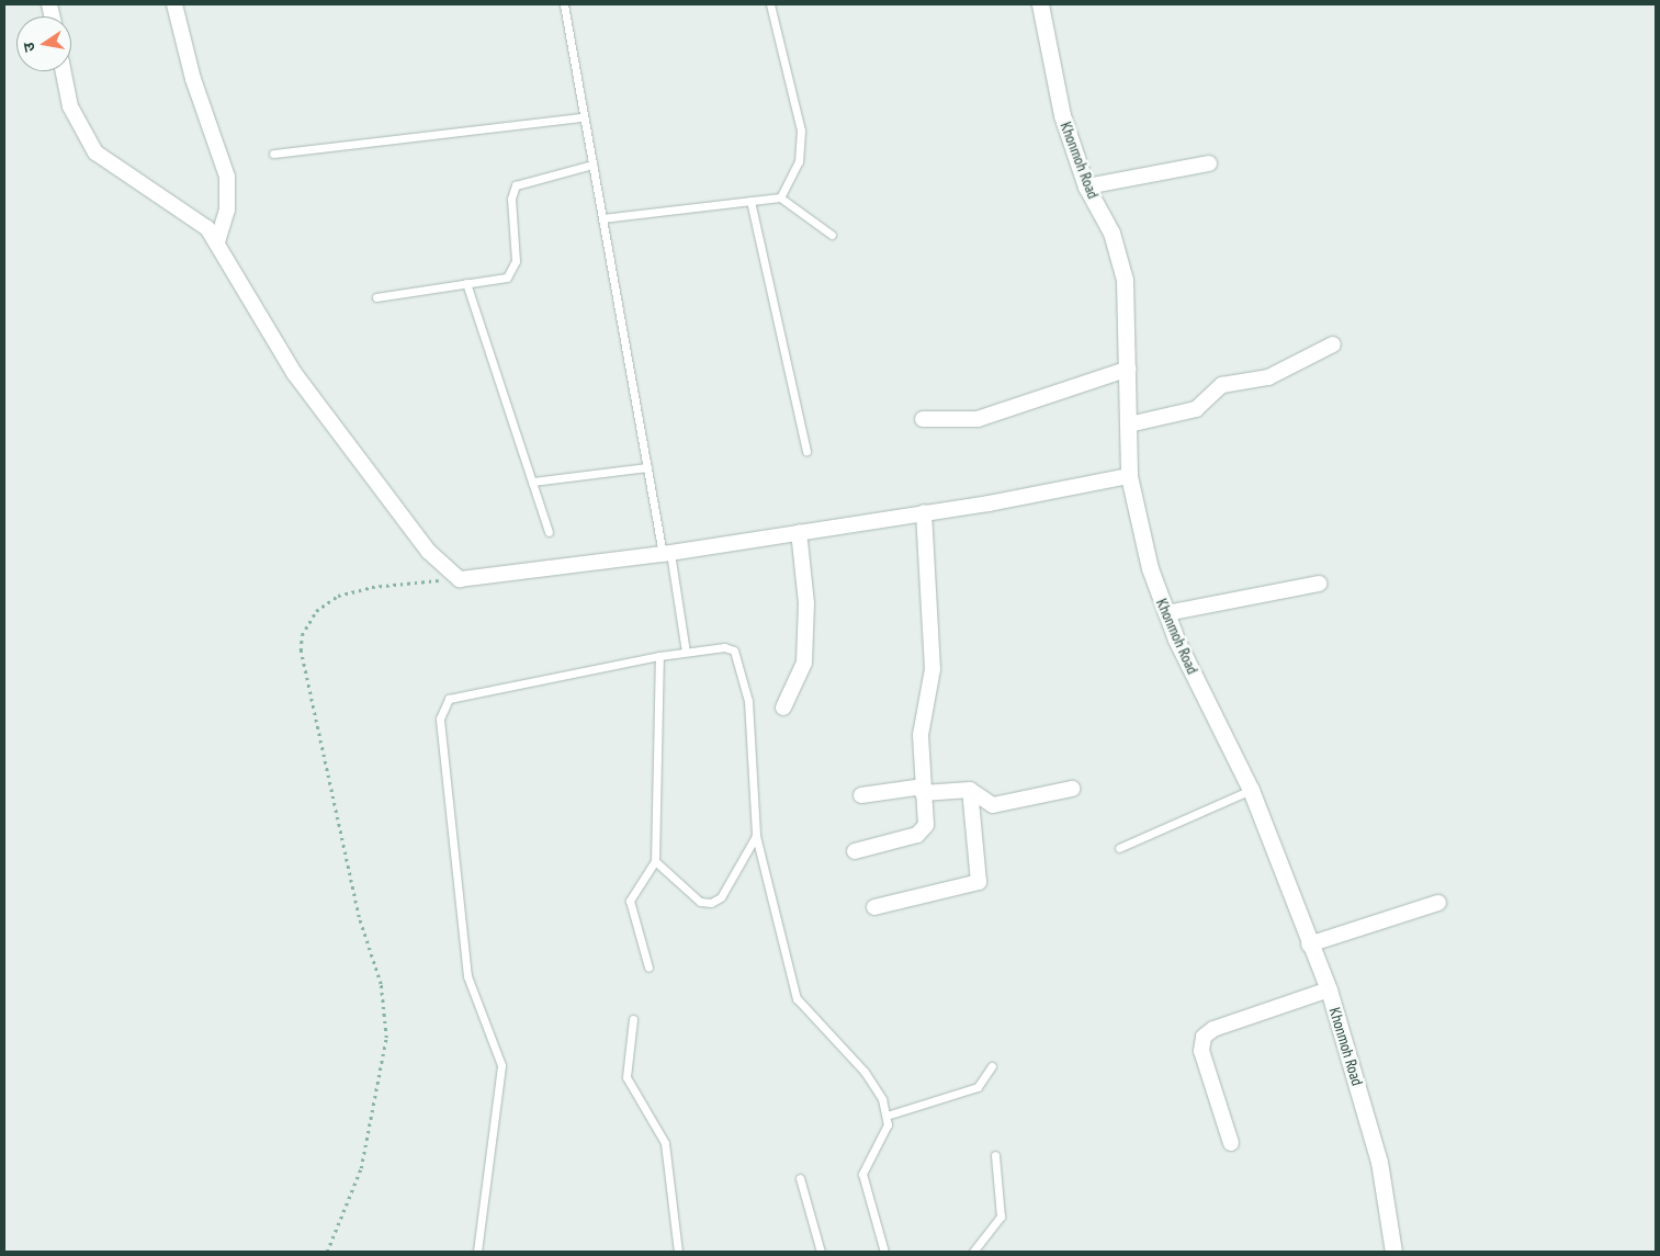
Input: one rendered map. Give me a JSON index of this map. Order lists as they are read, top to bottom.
{
  "streets": {
    "main road": ["Khonmoh Road"]
  },
  "north": "left"
}
